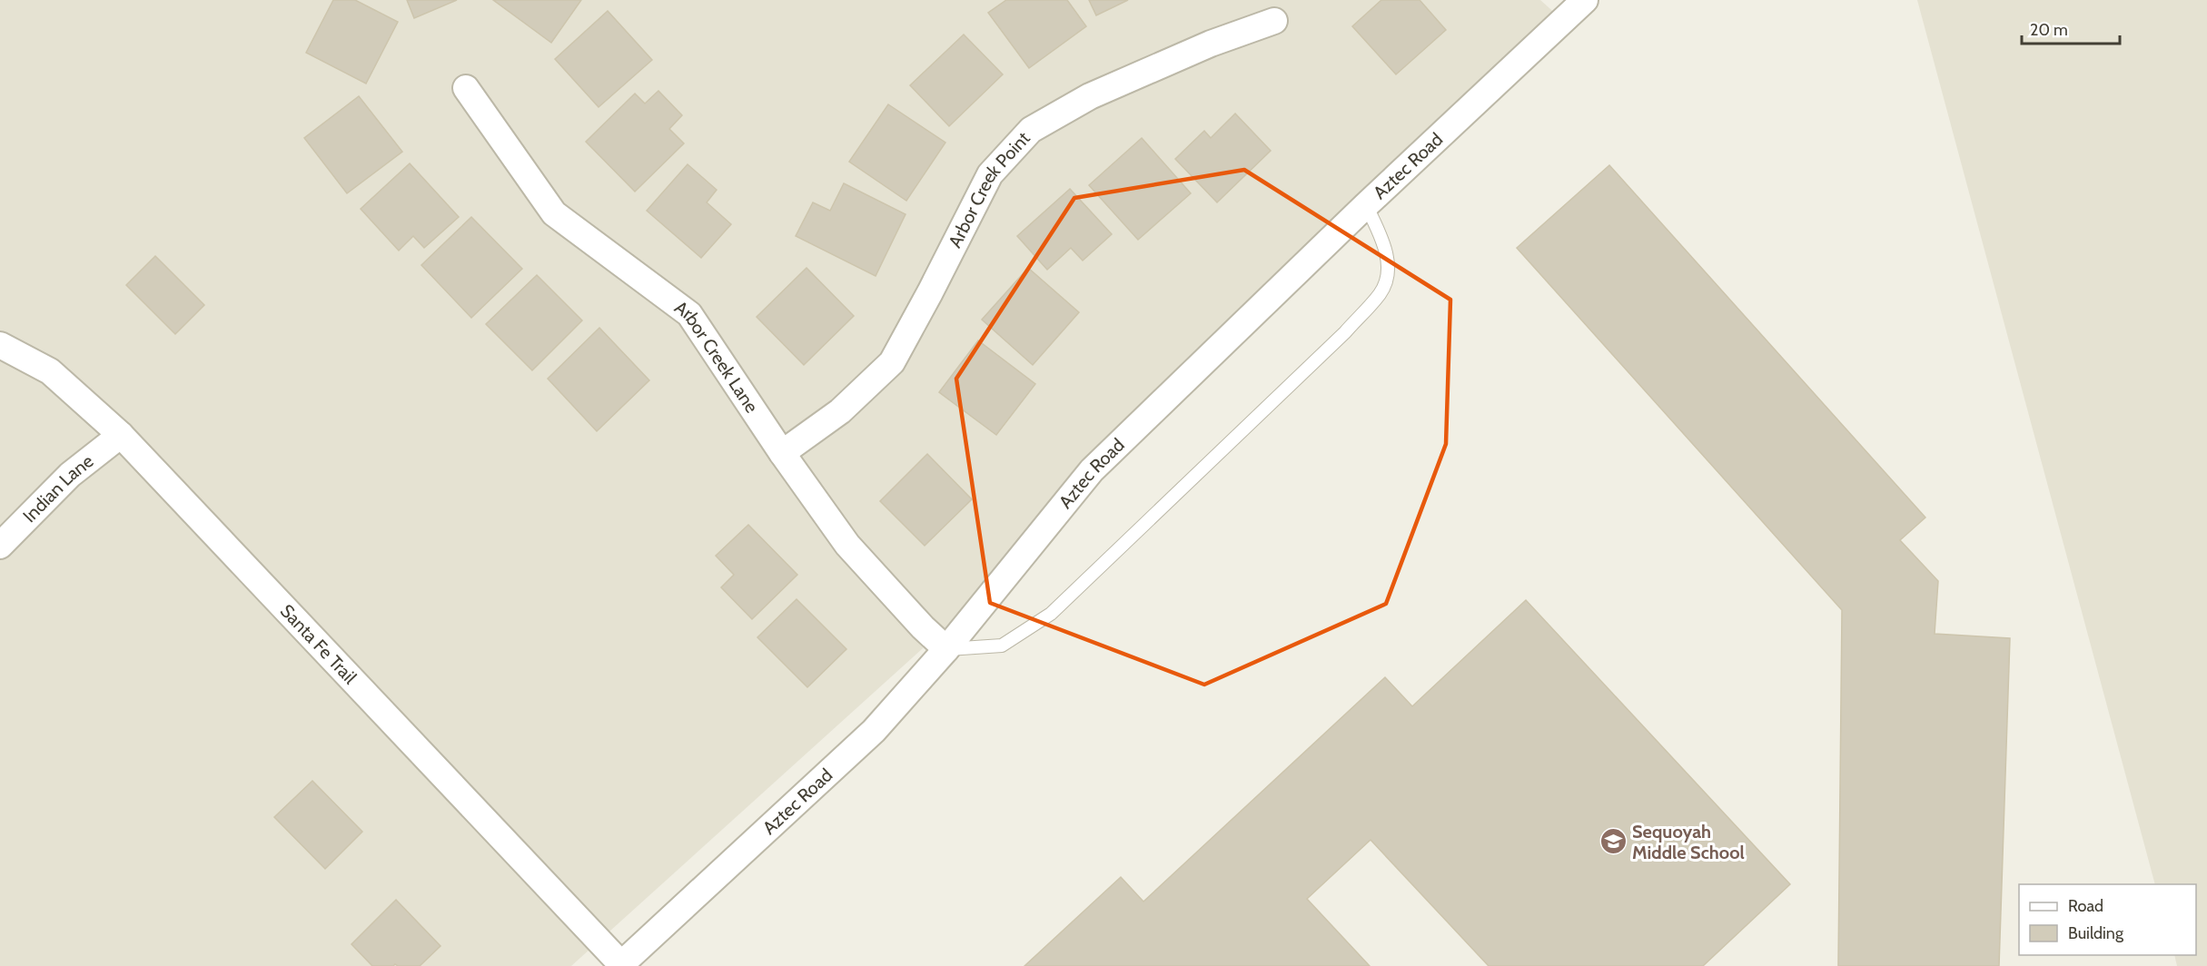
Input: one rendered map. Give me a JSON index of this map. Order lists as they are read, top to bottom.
{
  "streets": {
    "street": [
      "Aztec Road",
      "Arbor Creek Point",
      "Arbor Creek Lane",
      "Indian Lane",
      "Santa Fe Trail"
    ]
  },
  "crossings": [
    ["Aztec Road", "Arbor Creek Lane"],
    ["Aztec Road", "Santa Fe Trail"],
    ["Arbor Creek Point", "Arbor Creek Lane"],
    ["Indian Lane", "Santa Fe Trail"]
  ],
  "places": {
    "school or university": ["Sequoyah Middle School"]
  },
  "legend": ["Road", "Building"],
  "scale_bar": "20 m"
}
